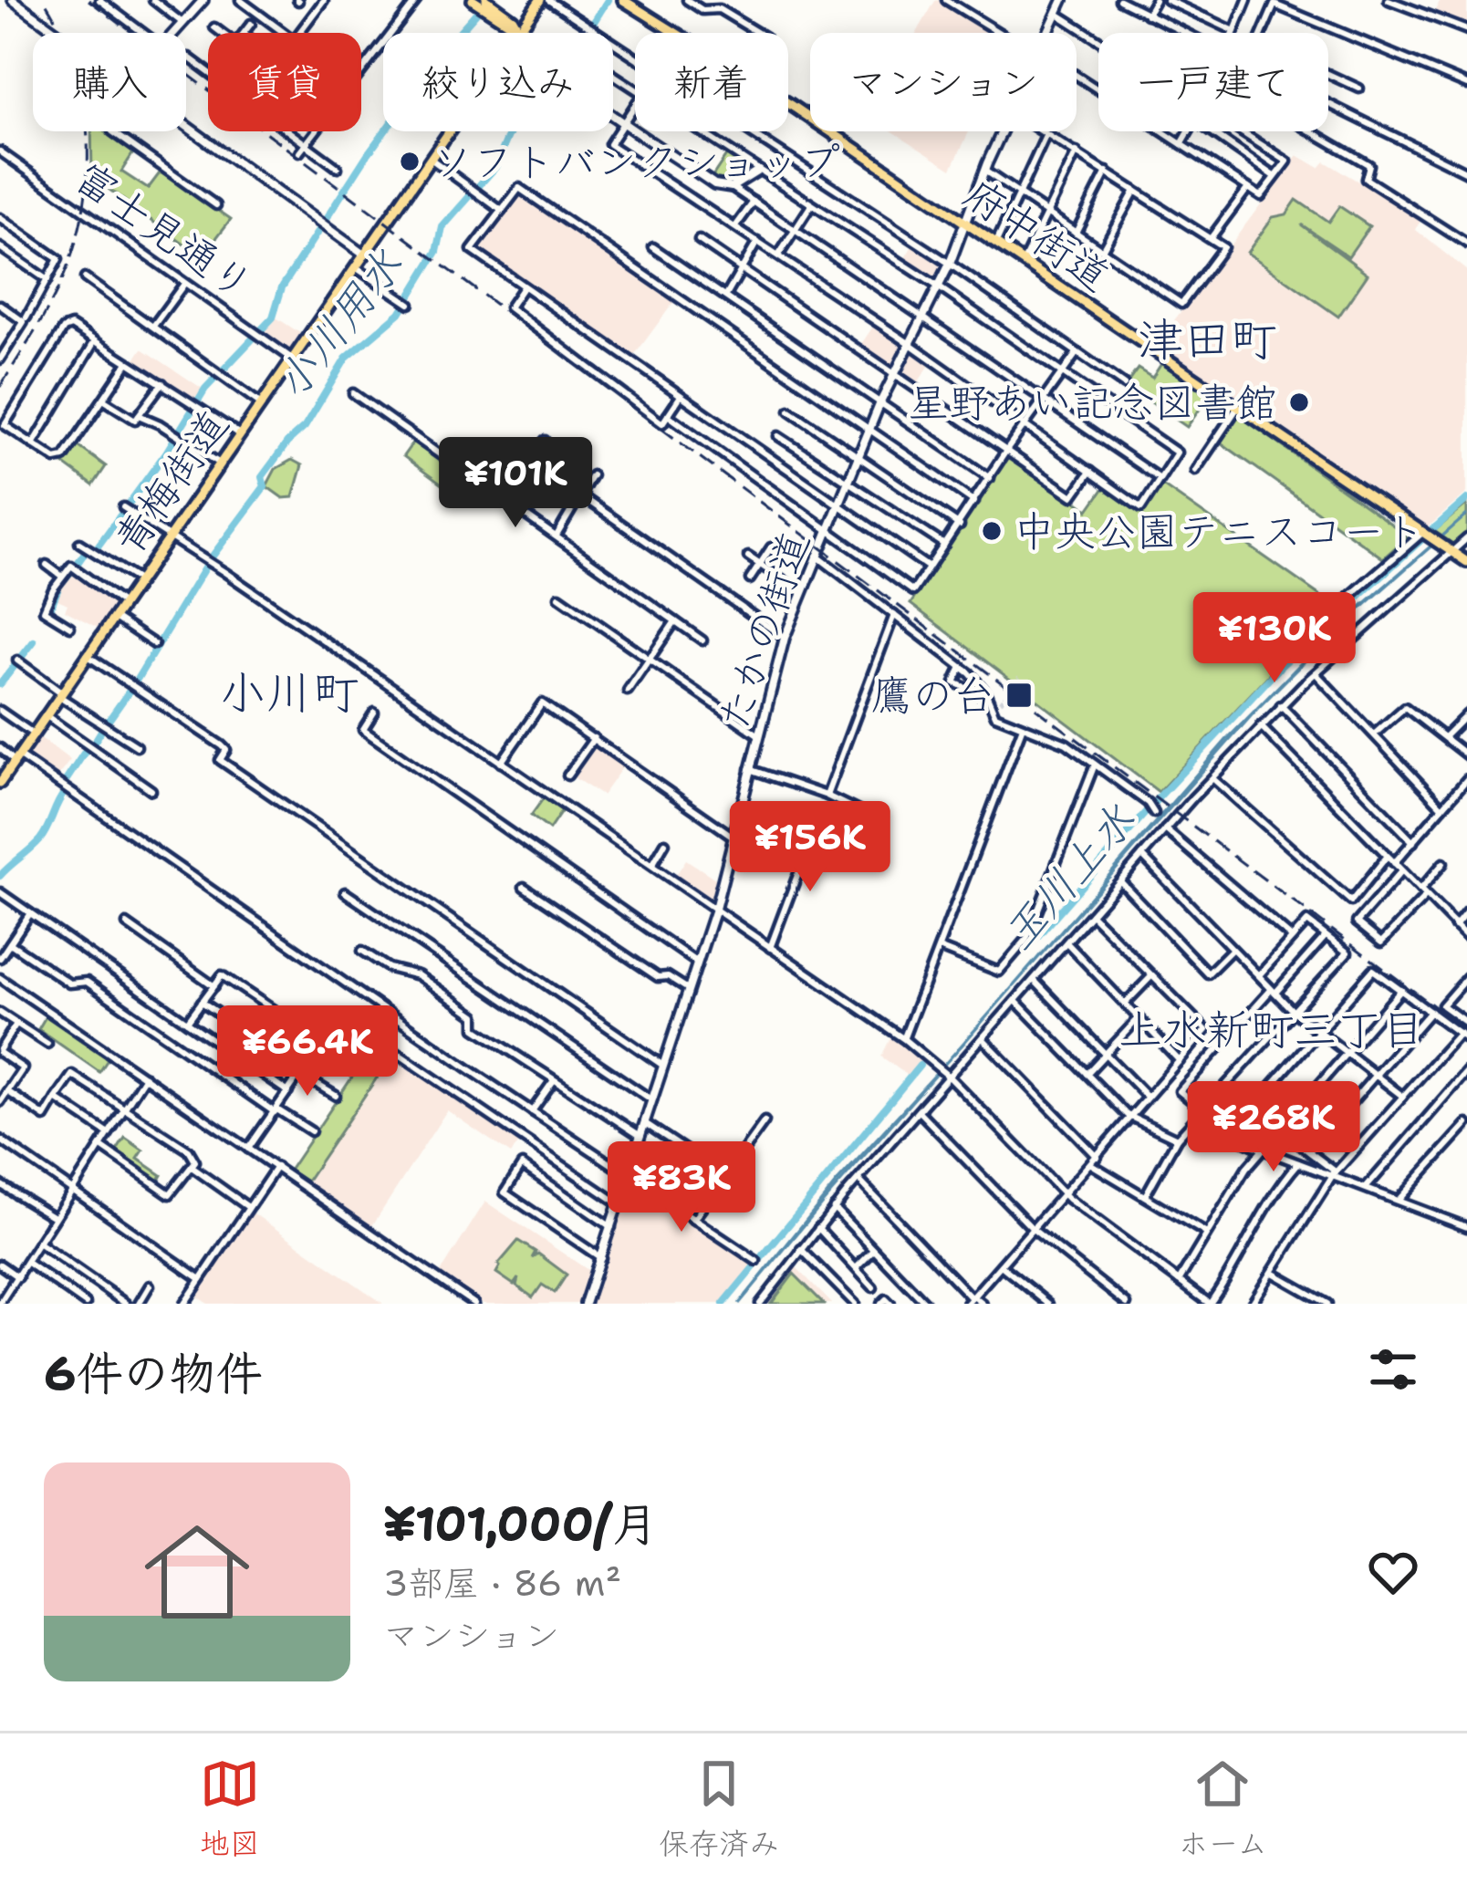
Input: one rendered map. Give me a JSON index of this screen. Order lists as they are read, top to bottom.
{
  "streets": {
    "main road": ["府中街道", "青梅街道"],
    "street": ["富士見通り", "たかの街道"]
  },
  "crossings": [
    ["富士見通り", "青梅街道"],
    ["府中街道", "たかの街道"]
  ],
  "districts": ["津田町", "小川町", "上水新町三丁目"],
  "water": ["小川用水", "玉川上水"],
  "places": {
    "other": ["ソフトバンクショップ", "星野あい記念図書館", "中央公園テニスコート"],
    "transit": ["鷹の台"]
  },
  "page": {
    "chip": [
      "購入",
      "賃貸",
      "絞り込み",
      "新着",
      "マンション",
      "一戸建て"
    ],
    "price": [
      "¥101K",
      "¥130K",
      "¥156K",
      "¥66.4K",
      "¥268K",
      "¥83K"
    ],
    "heading": "6件の物件",
    "list": [
      {
        "name": "¥101,000/月",
        "note": "3部屋 · 86 m² · マンション"
      }
    ],
    "tabs": ["地図", "保存済み", "ホーム"]
  }
}
